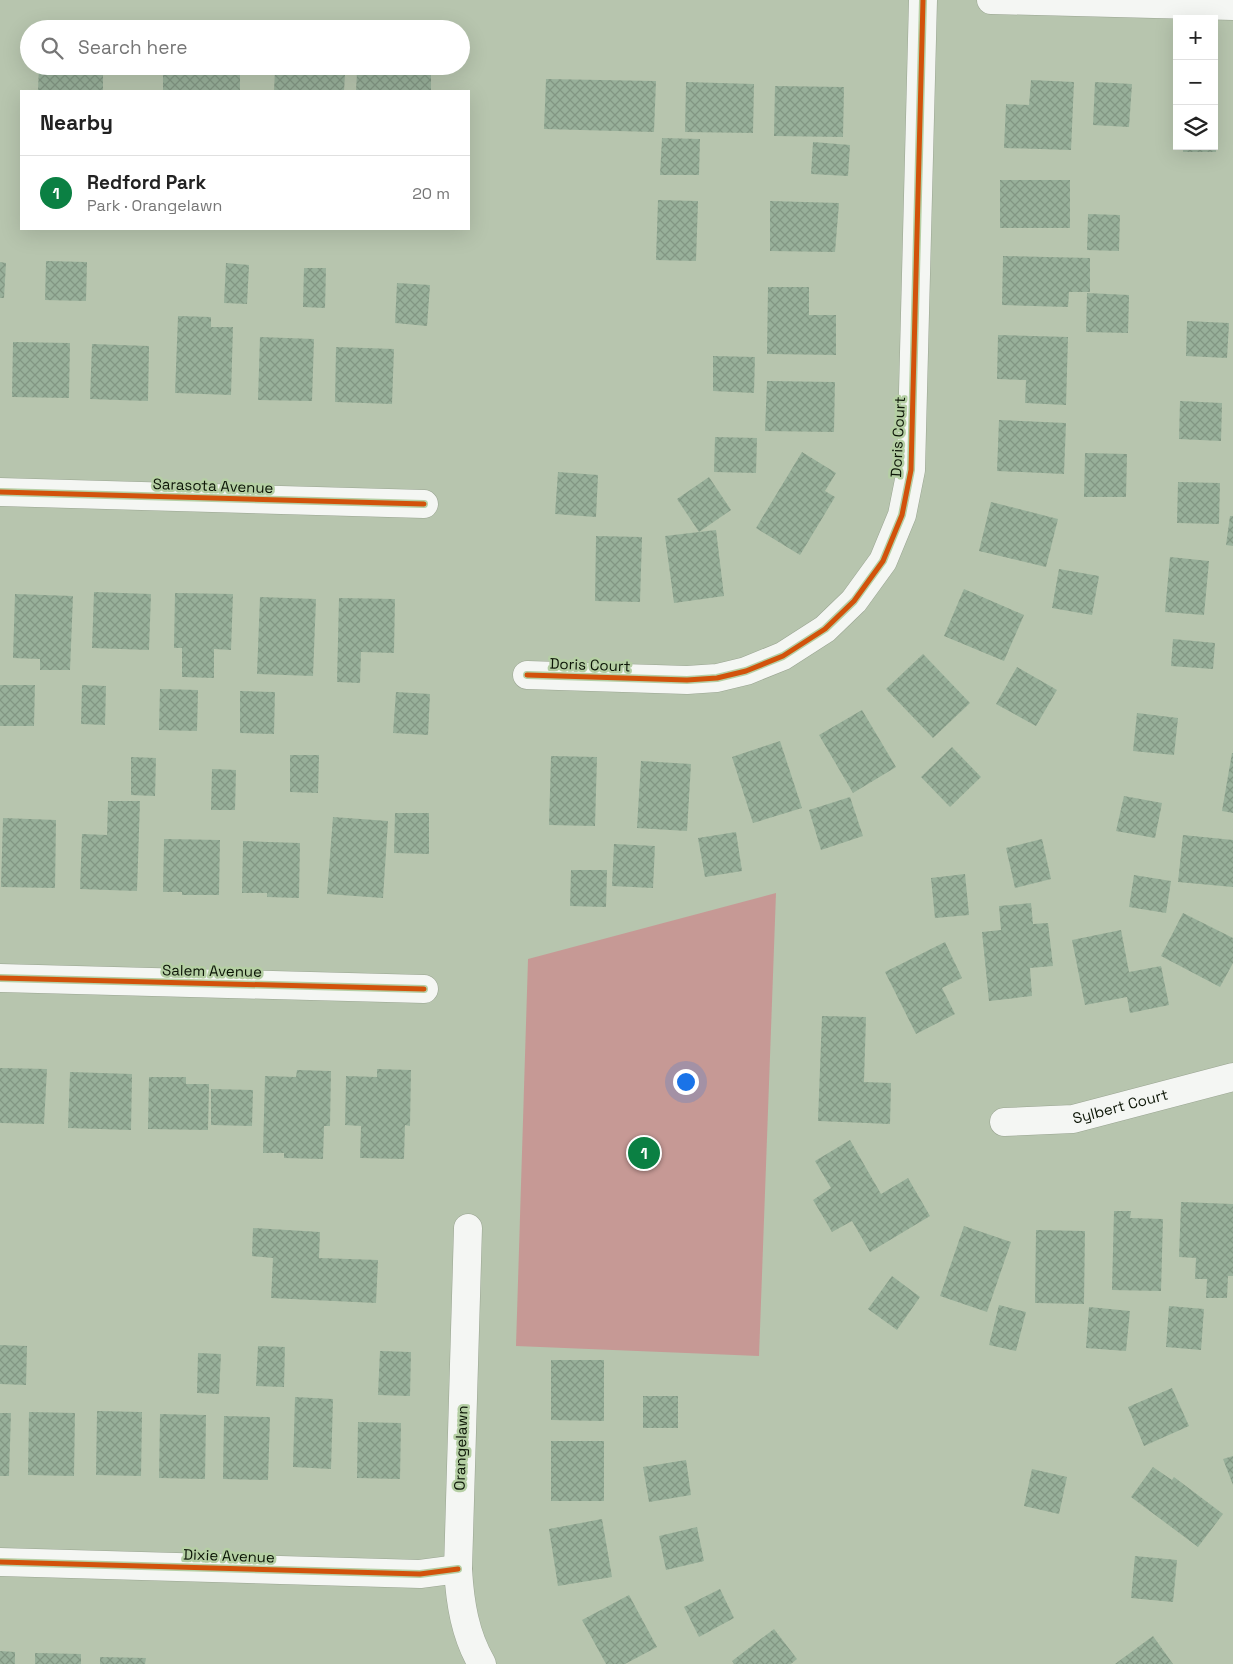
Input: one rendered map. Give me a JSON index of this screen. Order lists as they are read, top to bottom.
{
  "streets": {
    "street": [
      "Doris Court",
      "Sarasota Avenue",
      "Salem Avenue",
      "Sylbert Court",
      "Orangelawn",
      "Dixie Avenue"
    ]
  },
  "crossings": [
    ["Orangelawn", "Dixie Avenue"]
  ],
  "page": {
    "map_buttons": ["+", "−"],
    "search": "Search here",
    "heading": "Nearby",
    "list": [
      {
        "mark": "1",
        "name": "Redford Park",
        "note": "Park · Orangelawn",
        "value": "20 m"
      }
    ],
    "pins": "1"
  }
}
